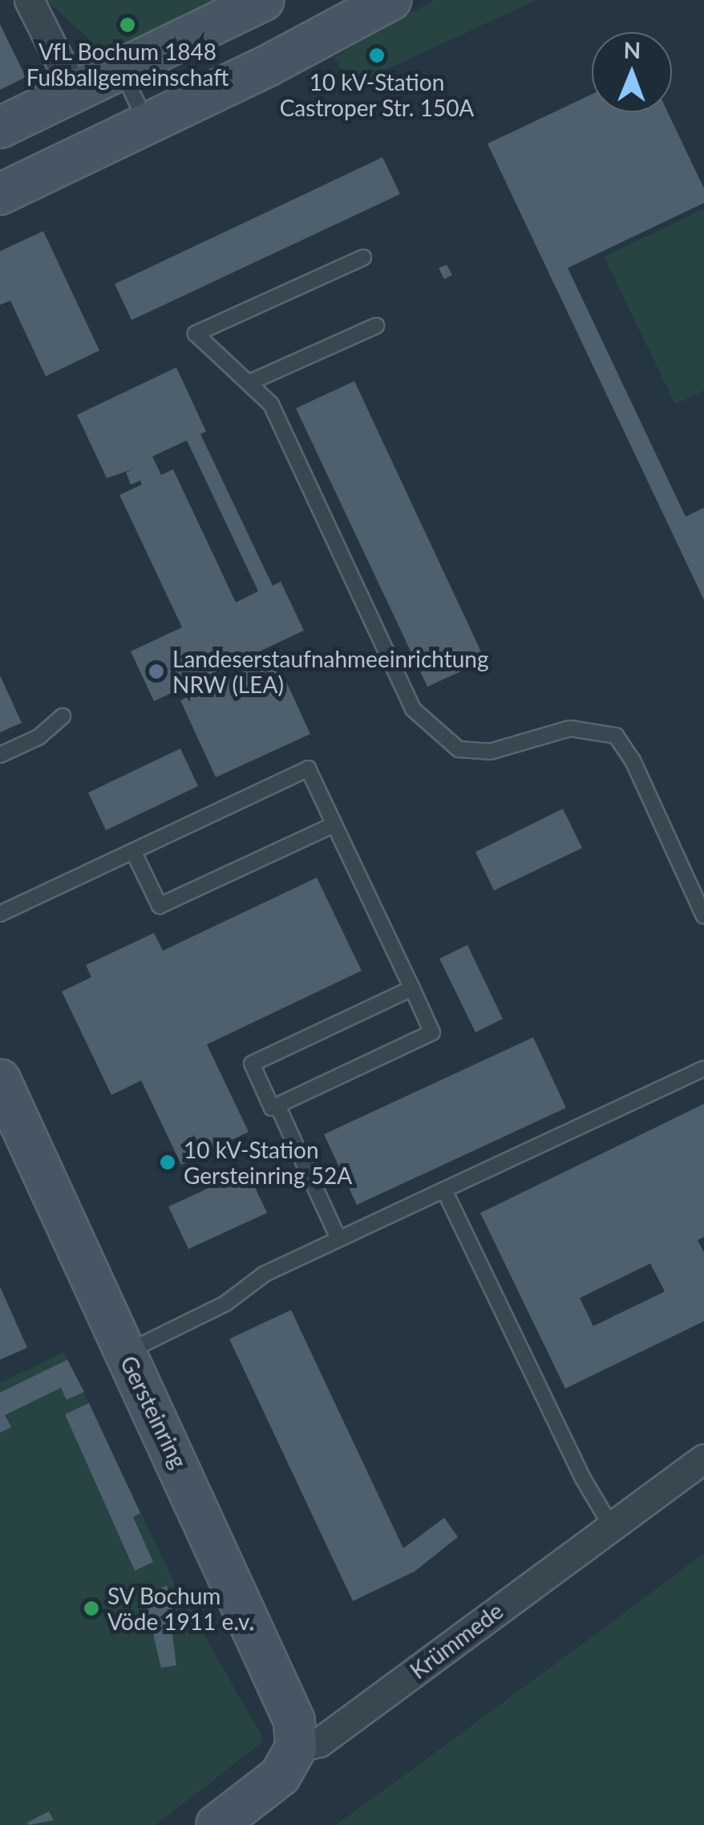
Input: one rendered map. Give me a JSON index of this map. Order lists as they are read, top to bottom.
{
  "streets": {
    "street": ["Gersteinring", "Krümmede"]
  },
  "crossings": [
    ["Gersteinring", "Krümmede"]
  ],
  "places": [
    "VfL Bochum 1848 Fußballgemeinschaft",
    "10 kV-Station Castroper Str. 150A",
    "Landeserstaufnahmeeinrichtung NRW (LEA)",
    "10 kV-Station Gersteinring 52A",
    "SV Bochum Vöde 1911 e.v."
  ],
  "north": "top"
}
